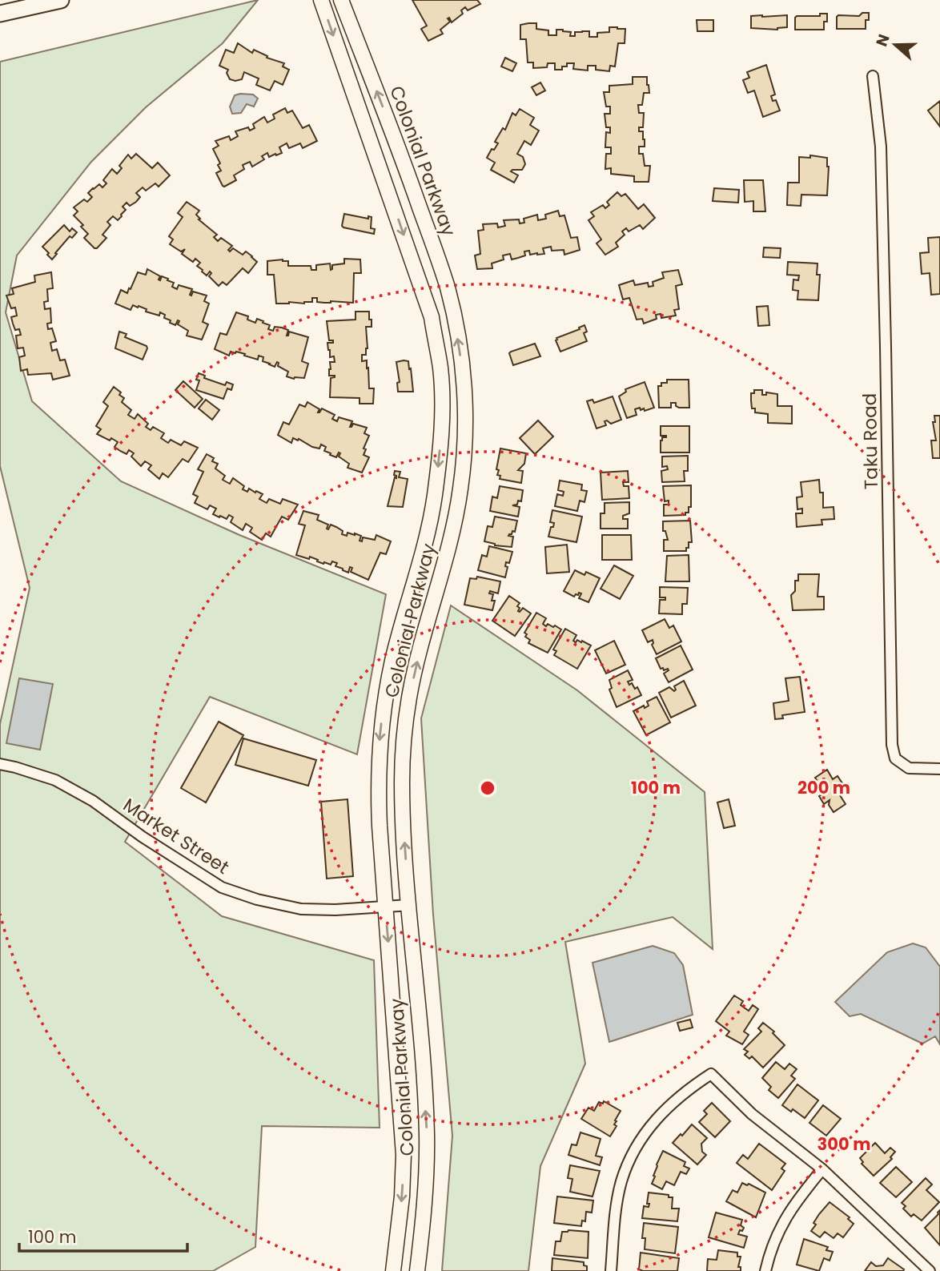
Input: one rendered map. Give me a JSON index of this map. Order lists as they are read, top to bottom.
{
  "streets": {
    "street": ["Colonial Parkway", "Taku Road", "Market Street"]
  },
  "crossings": [
    ["Colonial Parkway", "Market Street"]
  ],
  "scale_bar": "100 m",
  "north": "left",
  "rings": ["100 m", "200 m", "300 m"]
}
